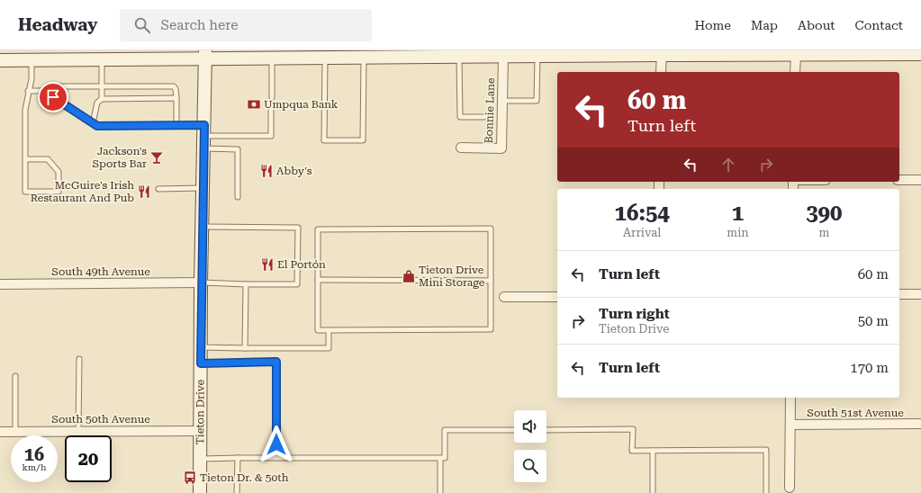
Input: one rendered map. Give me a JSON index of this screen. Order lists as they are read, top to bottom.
{
  "streets": {
    "street": [
      "Bonnie Lane",
      "South 49th Avenue",
      "Tieton Drive",
      "South 51st Avenue",
      "South 50th Avenue"
    ]
  },
  "crossings": [
    ["South 49th Avenue", "Tieton Drive"],
    ["Tieton Drive", "South 50th Avenue"]
  ],
  "places": {
    "bank": ["Umpqua Bank"],
    "bar": ["Jackson's Sports Bar"],
    "restaurant": ["Abby's", "McGuire's Irish Restaurant And Pub", "El Portón"],
    "shop": ["Tieton Drive Mini Storage"],
    "bus stop": ["Tieton Dr. & 50th"]
  },
  "page": {
    "header": "Headway",
    "search": "Search here",
    "nav": [
      "Home",
      "Map",
      "About",
      "Contact"
    ],
    "turn": ["60 m", "Turn left"],
    "eta": [
      "16:54",
      "Arrival",
      "1",
      "min",
      "390",
      "m"
    ],
    "list": [
      {
        "name": "Turn left",
        "value": "60 m"
      },
      {
        "name": "Turn right",
        "note": "Tieton Drive",
        "value": "50 m"
      },
      {
        "name": "Turn left",
        "value": "170 m"
      }
    ],
    "speed": "16 km/h",
    "limit": "20"
  }
}
